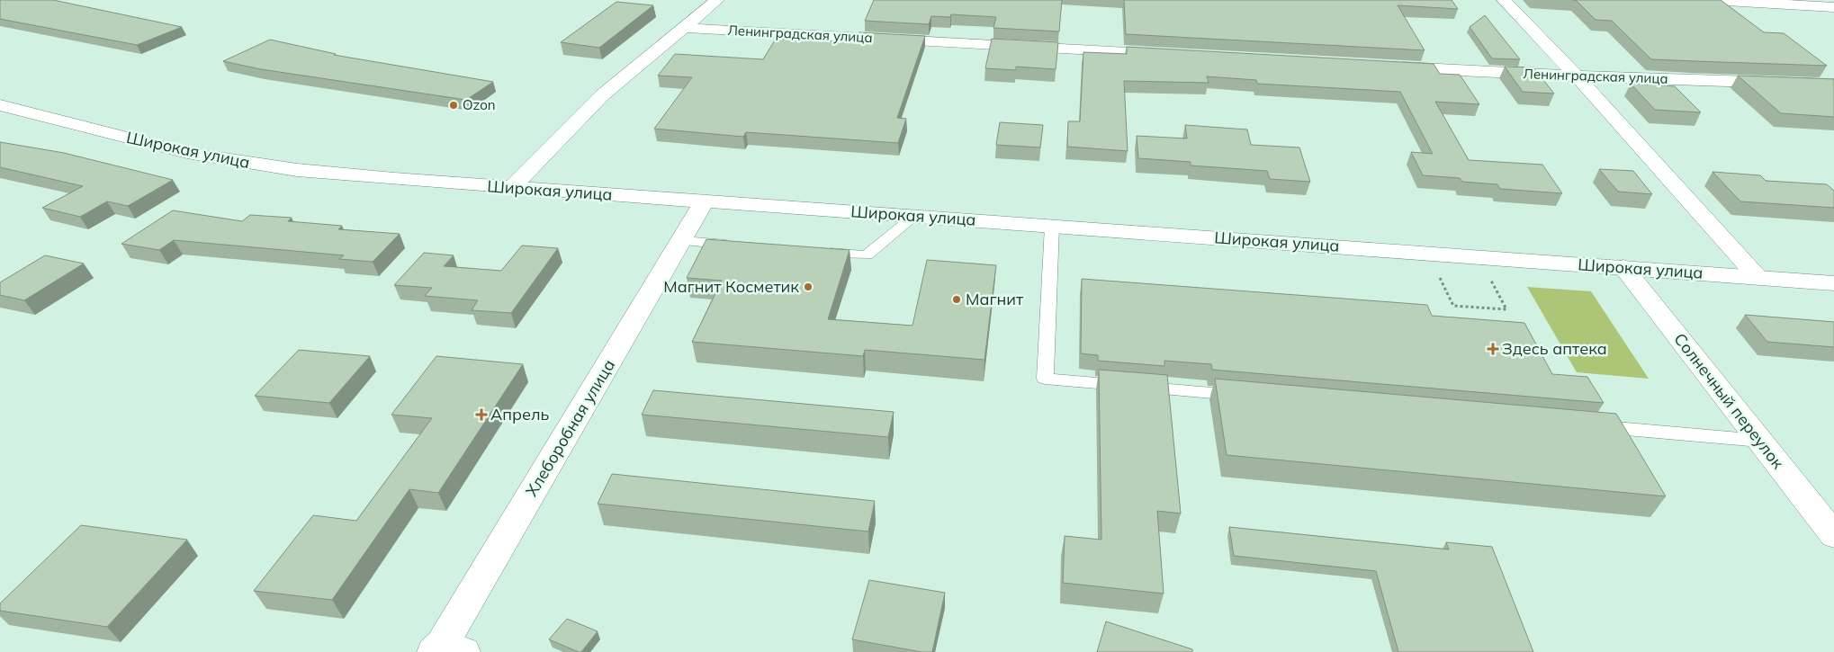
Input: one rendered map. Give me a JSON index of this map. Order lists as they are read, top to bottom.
{
  "streets": {
    "street": [
      "Ленинградская улица",
      "Широкая улица",
      "Солнечный переулок",
      "Хлеборобная улица"
    ]
  },
  "crossings": [
    ["Широкая улица", "Солнечный переулок"],
    ["Широкая улица", "Хлеборобная улица"]
  ],
  "places": {
    "other": ["Ozon", "Магнит Косметик", "Магнит"],
    "health": ["Здесь аптека", "Апрель"]
  }
}
